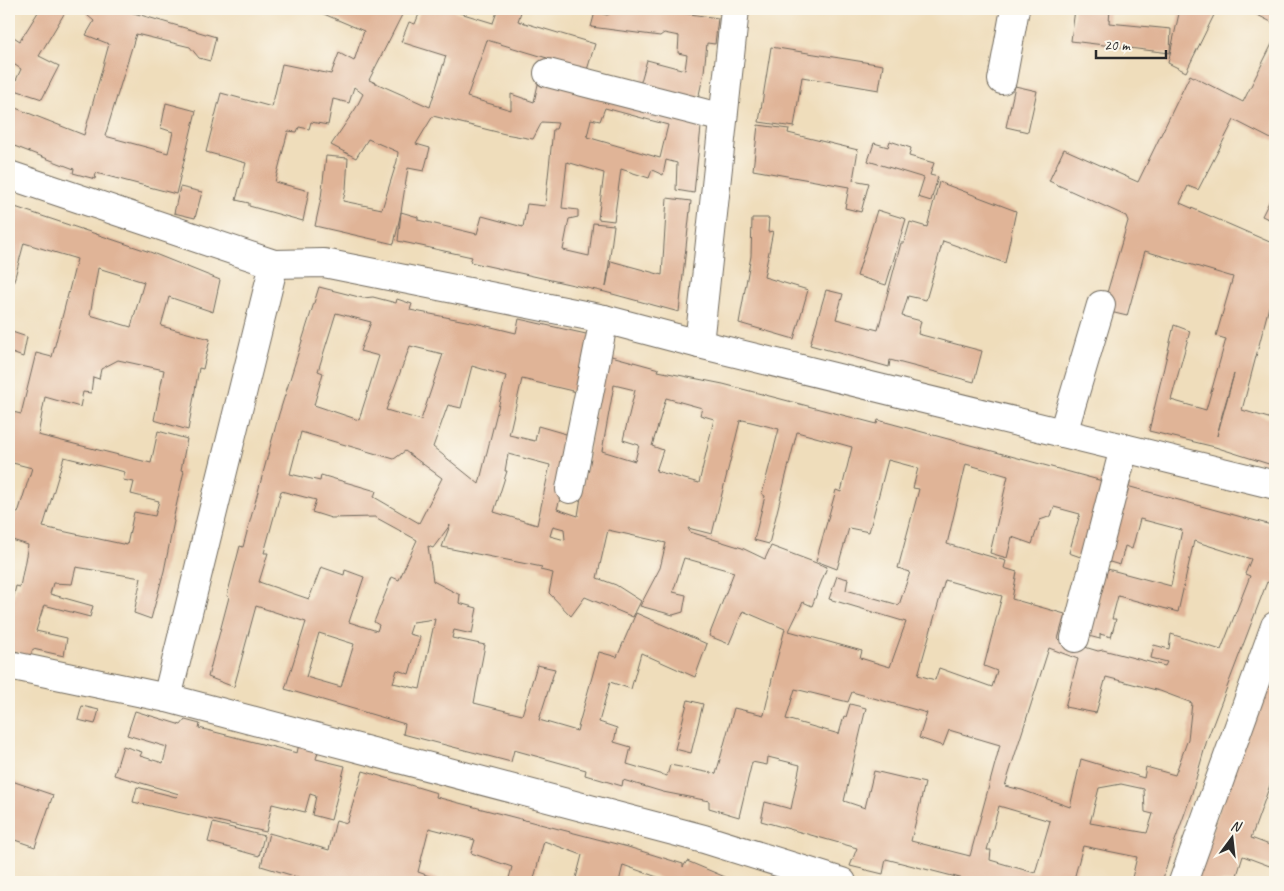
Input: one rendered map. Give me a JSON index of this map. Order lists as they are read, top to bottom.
{
  "scale_bar": "20 m",
  "north": "top"
}
